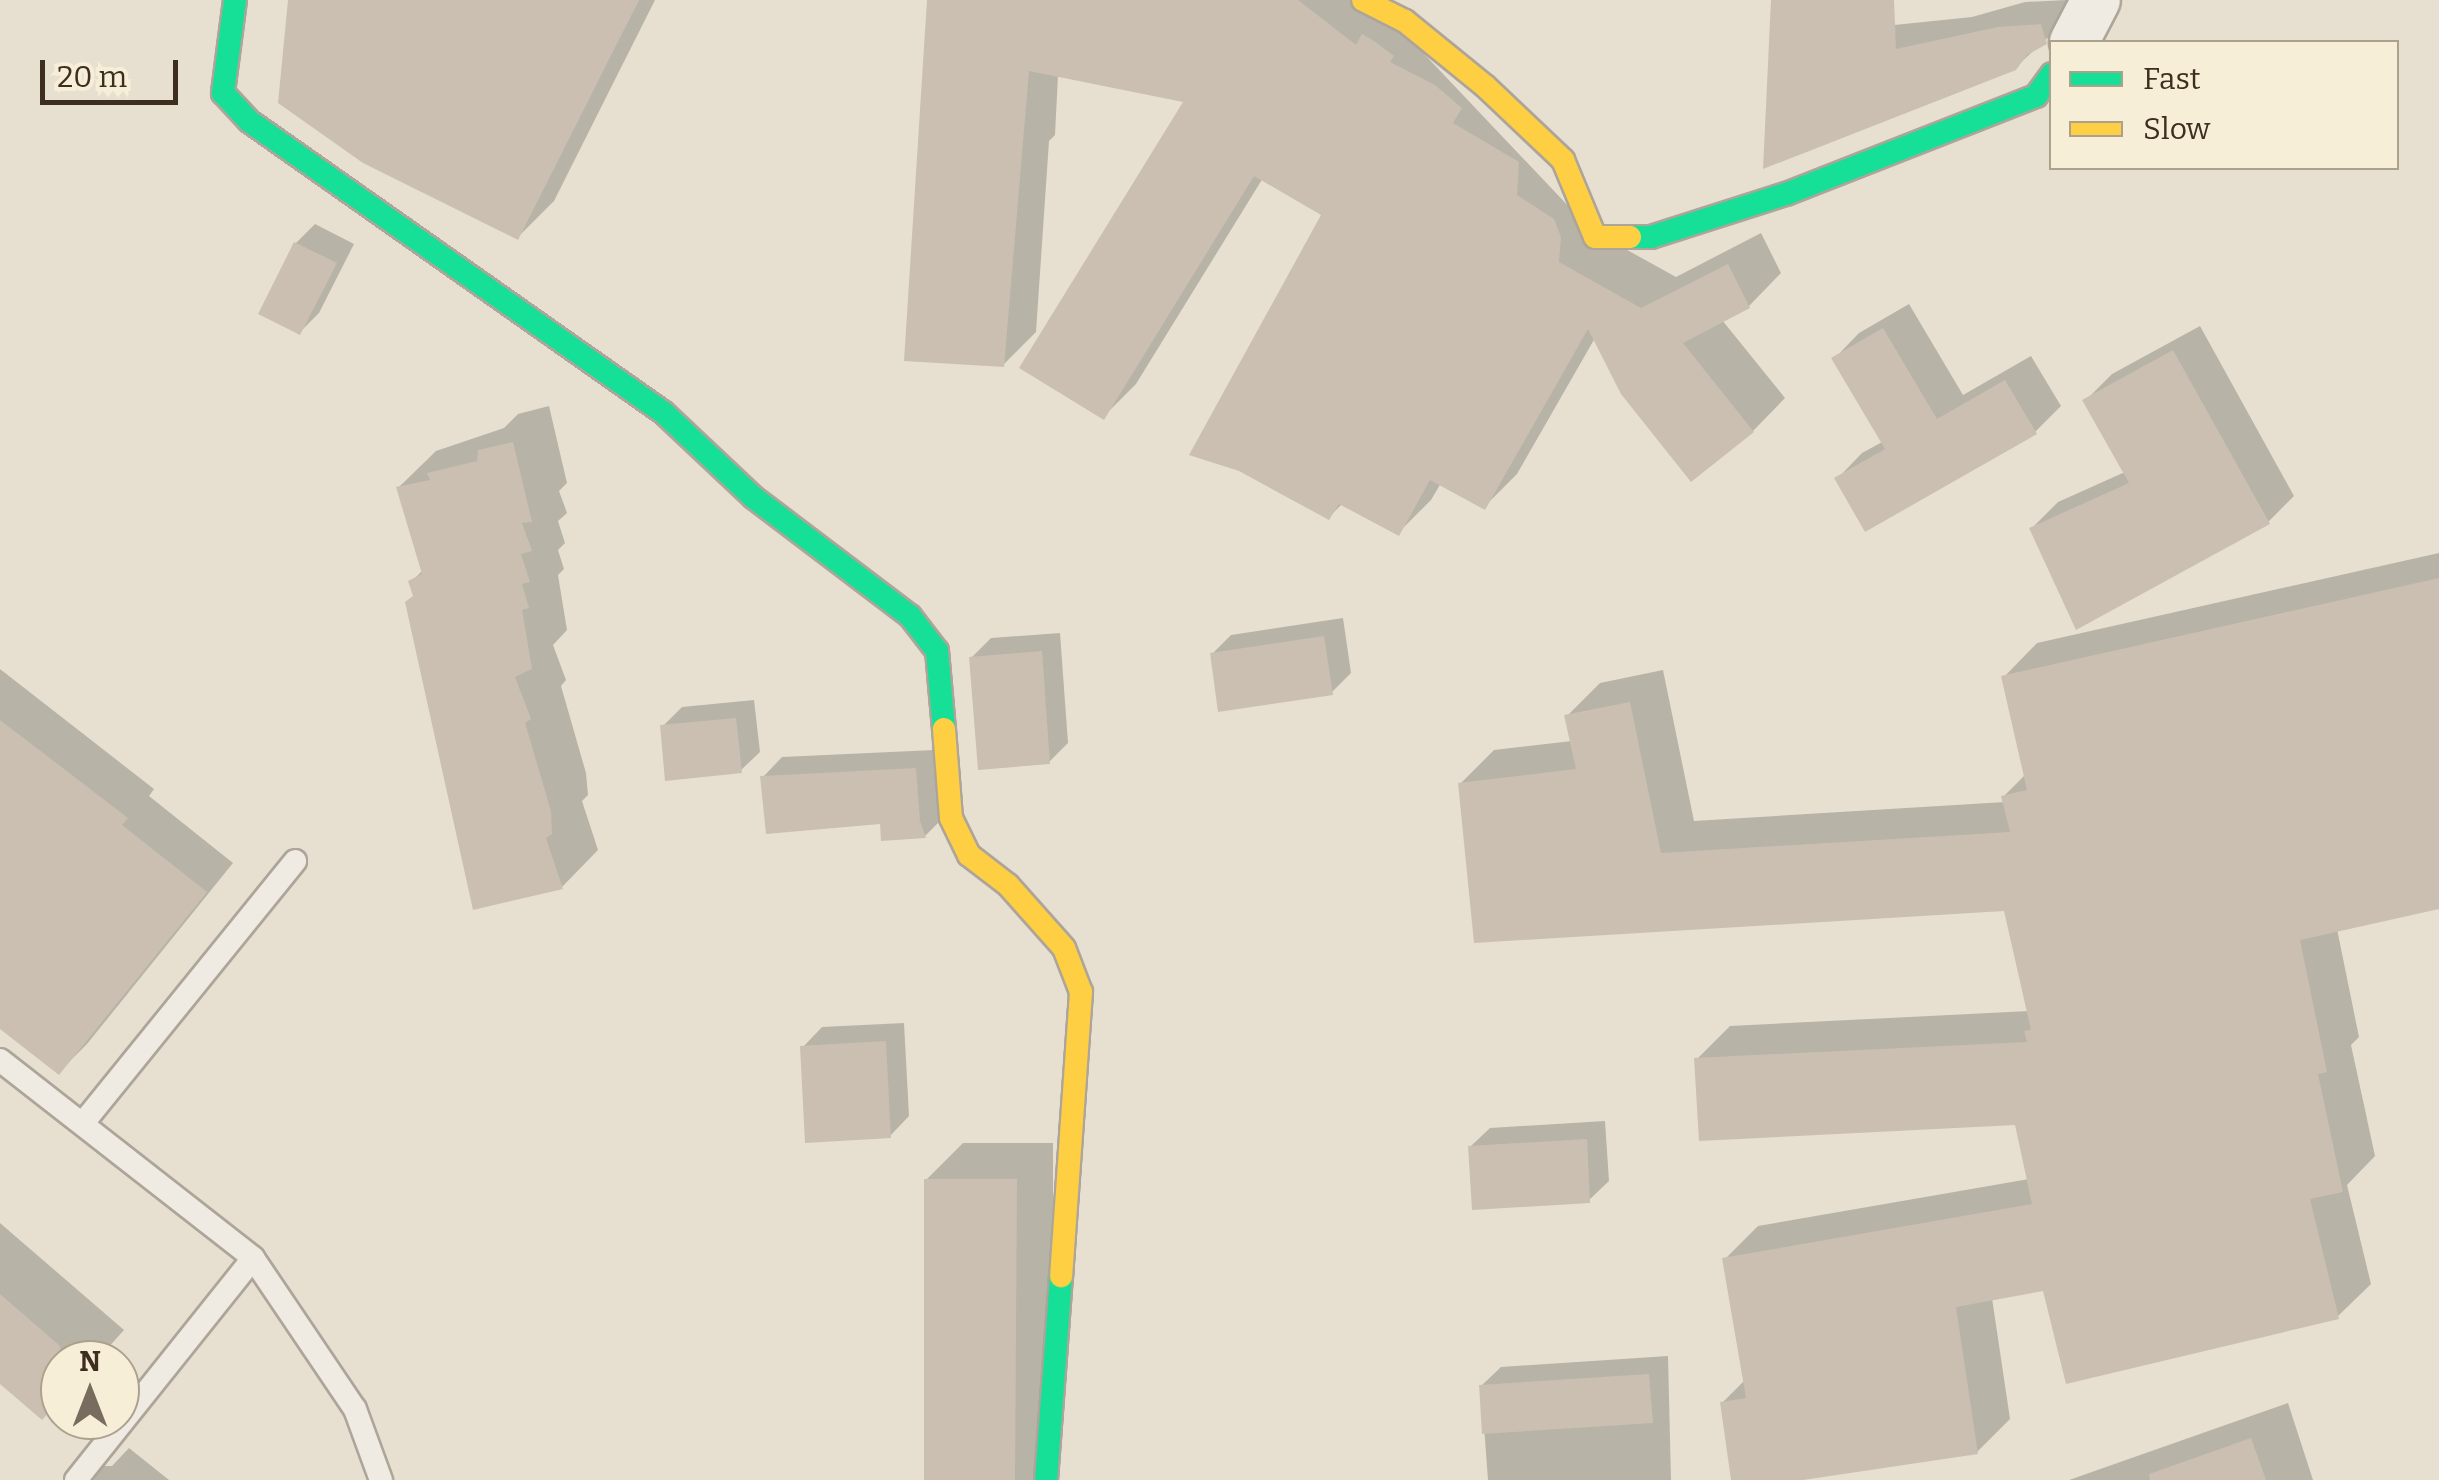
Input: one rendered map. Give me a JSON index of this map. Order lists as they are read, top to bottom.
{
  "legend": ["Fast", "Slow"],
  "scale_bar": "20 m",
  "north": "top"
}
